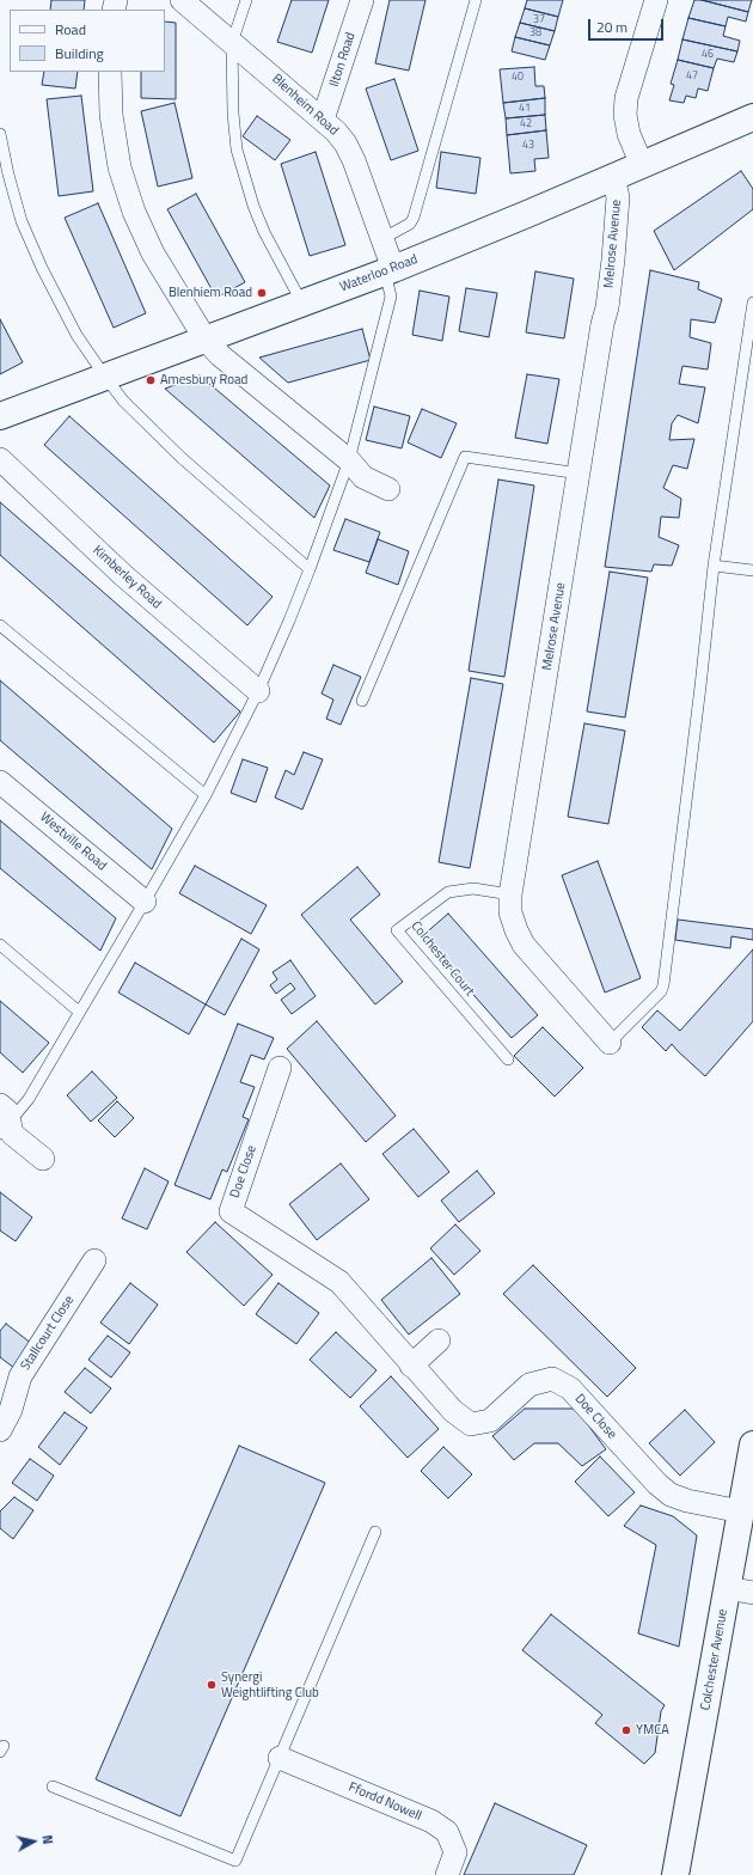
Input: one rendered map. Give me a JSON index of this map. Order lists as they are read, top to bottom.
{
  "streets": {
    "street": [
      "Ilton Road",
      "Blenheim Road",
      "Melrose Avenue",
      "Waterloo Road",
      "Kimberley Road",
      "Westville Road",
      "Doe Close",
      "Stallcourt Close",
      "Colchester Avenue",
      "Ffordd Nowell"
    ],
    "lane": ["Colchester Court"]
  },
  "crossings": [
    ["Ilton Road", "Blenheim Road"],
    ["Blenheim Road", "Waterloo Road"],
    ["Melrose Avenue", "Waterloo Road"],
    ["Melrose Avenue", "Colchester Court"],
    ["Doe Close", "Colchester Avenue"]
  ],
  "places": [
    "Blenhiem Road",
    "Amesbury Road",
    "Synergi Weightlifting Club",
    "YMCA"
  ],
  "house_numbers": [
    "37",
    "38",
    "46",
    "47",
    "40",
    "41",
    "42",
    "43"
  ],
  "legend": ["Road", "Building"],
  "scale_bar": "20 m",
  "north": "right"
}
